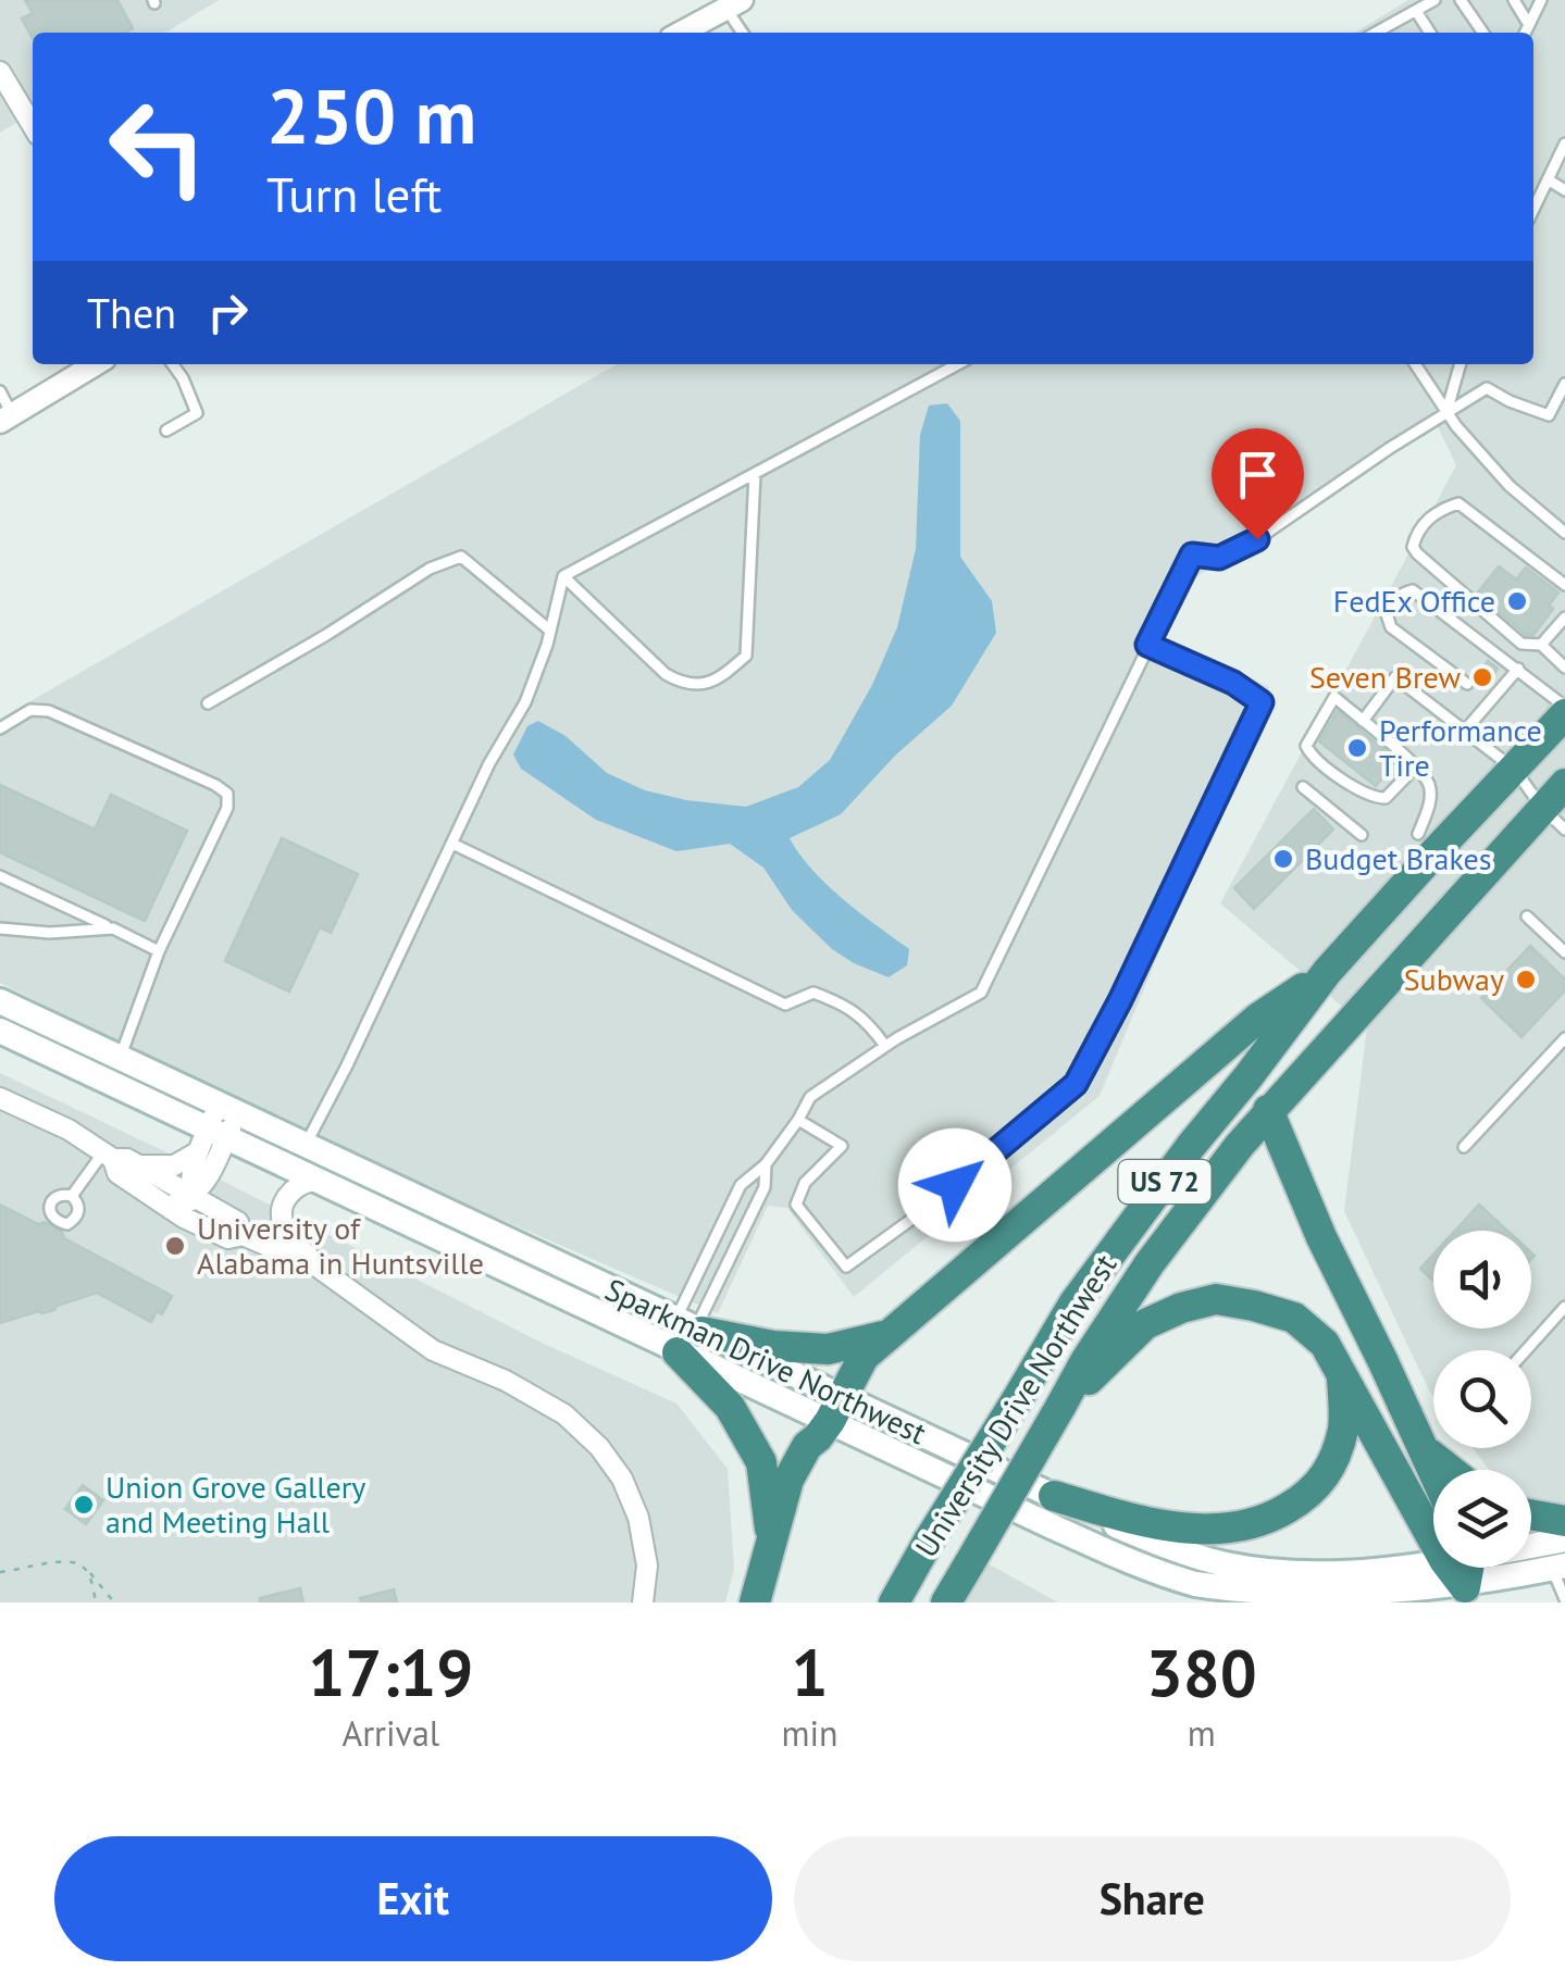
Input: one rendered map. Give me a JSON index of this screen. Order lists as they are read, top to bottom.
{
  "streets": {
    "highway": ["US 72", "University Drive Northwest"],
    "main road": ["Sparkman Drive Northwest"]
  },
  "places": [
    "FedEx Office",
    "Seven Brew",
    "Performance Tire",
    "Budget Brakes",
    "Subway",
    "University of Alabama in Huntsville",
    "Union Grove Gallery and Meeting Hall"
  ],
  "page": {
    "turn": ["250 m", "Turn left"],
    "then": "Then",
    "eta": [
      "17:19",
      "Arrival",
      "1",
      "min",
      "380",
      "m"
    ],
    "buttons": ["Exit", "Share"]
  }
}
